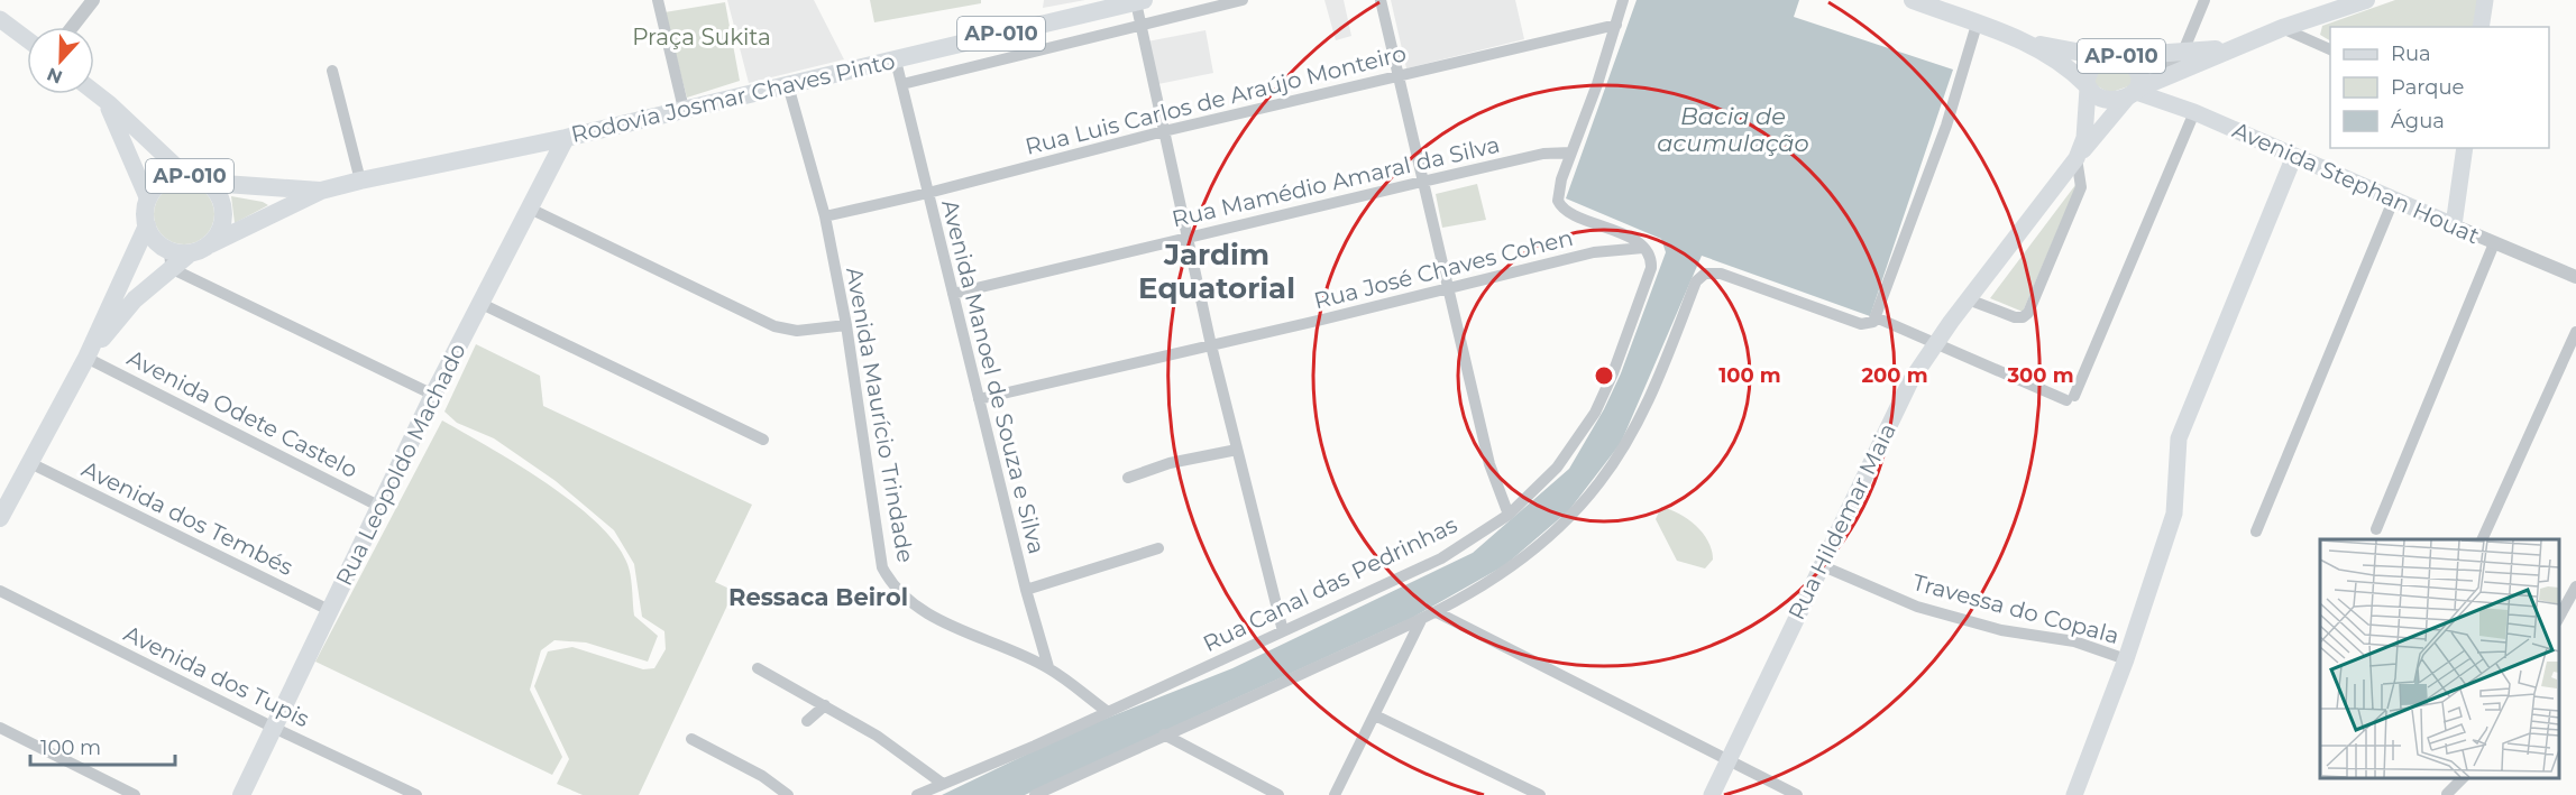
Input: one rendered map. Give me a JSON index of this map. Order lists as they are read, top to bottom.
{
  "streets": {
    "main road": [
      "AP-010",
      "Rodovia Josmar Chaves Pinto",
      "Avenida Stephan Houat",
      "Rua Leopoldo Machado",
      "Rua Hildemar Maia"
    ],
    "street": [
      "Rua Luis Carlos de Araújo Monteiro",
      "Rua Mamédio Amaral da Silva",
      "Rua José Chaves Cohen",
      "Avenida Manoel de Souza e Silva",
      "Avenida Odete Castelo",
      "Avenida Maurício Trindade",
      "Avenida dos Tembés",
      "Rua Canal das Pedrinhas",
      "Travessa do Copala",
      "Avenida dos Tupis"
    ]
  },
  "crossings": [
    ["AP-010", "Rodovia Josmar Chaves Pinto"],
    ["AP-010", "Avenida Stephan Houat"],
    ["AP-010", "Rua Hildemar Maia"],
    ["Rodovia Josmar Chaves Pinto", "Avenida Manoel de Souza e Silva"],
    ["Rodovia Josmar Chaves Pinto", "Avenida Maurício Trindade"],
    ["Rodovia Josmar Chaves Pinto", "Rua Leopoldo Machado"],
    ["Rua Luis Carlos de Araújo Monteiro", "Avenida Manoel de Souza e Silva"],
    ["Rua Luis Carlos de Araújo Monteiro", "Avenida Maurício Trindade"],
    ["Rua Mamédio Amaral da Silva", "Avenida Manoel de Souza e Silva"],
    ["Avenida Stephan Houat", "Rua Hildemar Maia"],
    ["Rua José Chaves Cohen", "Avenida Manoel de Souza e Silva"],
    ["Rua José Chaves Cohen", "Rua Canal das Pedrinhas"],
    ["Avenida Manoel de Souza e Silva", "Avenida Maurício Trindade"],
    ["Avenida Odete Castelo", "Rua Leopoldo Machado"],
    ["Avenida Maurício Trindade", "Rua Canal das Pedrinhas"],
    ["Rua Leopoldo Machado", "Avenida dos Tembés"],
    ["Rua Leopoldo Machado", "Avenida dos Tupis"],
    ["Rua Hildemar Maia", "Travessa do Copala"]
  ],
  "districts": ["Jardim Equatorial", "Ressaca Beirol"],
  "water": ["Bacia de acumulação"],
  "parks": ["Praça Sukita"],
  "legend": ["Rua", "Parque", "Água"],
  "scale_bar": "100 m",
  "north": "bottom",
  "rings": ["100 m", "200 m", "300 m"]
}
